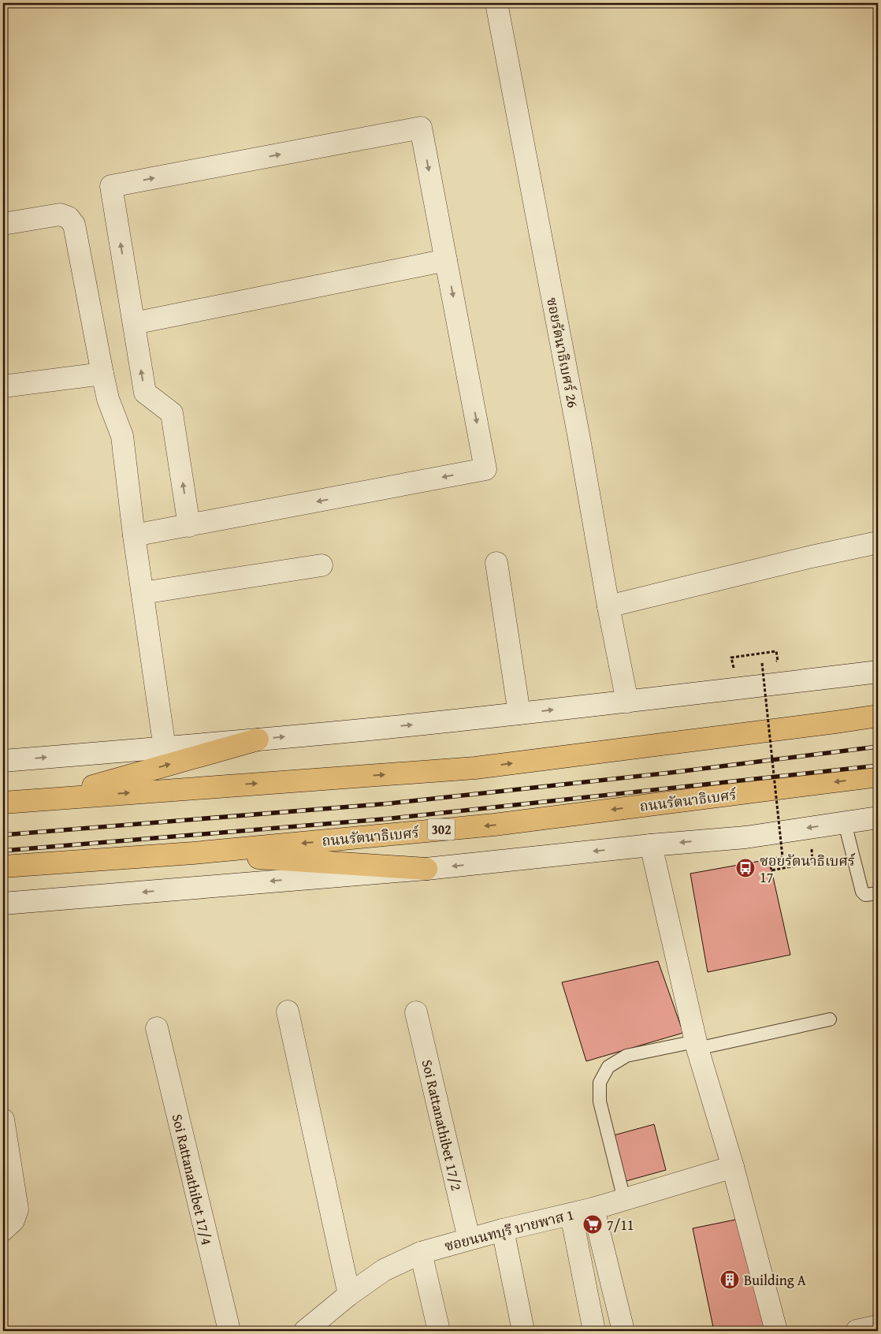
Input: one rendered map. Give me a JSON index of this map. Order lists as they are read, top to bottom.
{
  "streets": {
    "main road": ["ถนนรัตนาธิเบศร์", "302"],
    "street": [
      "ซอยรัตนาธิเบศร์ 26",
      "Soi Rattanathibet 17/2",
      "Soi Rattanathibet 17/4",
      "ซอยนนทบุรี บายพาส 1"
    ]
  },
  "crossings": [
    ["Soi Rattanathibet 17/2", "ซอยนนทบุรี บายพาส 1"]
  ],
  "places": {
    "bus stop": ["ซอยรัตนาธิเบศร์ 17"],
    "supermarket": ["7/11"],
    "building": ["Building A"]
  }
}
